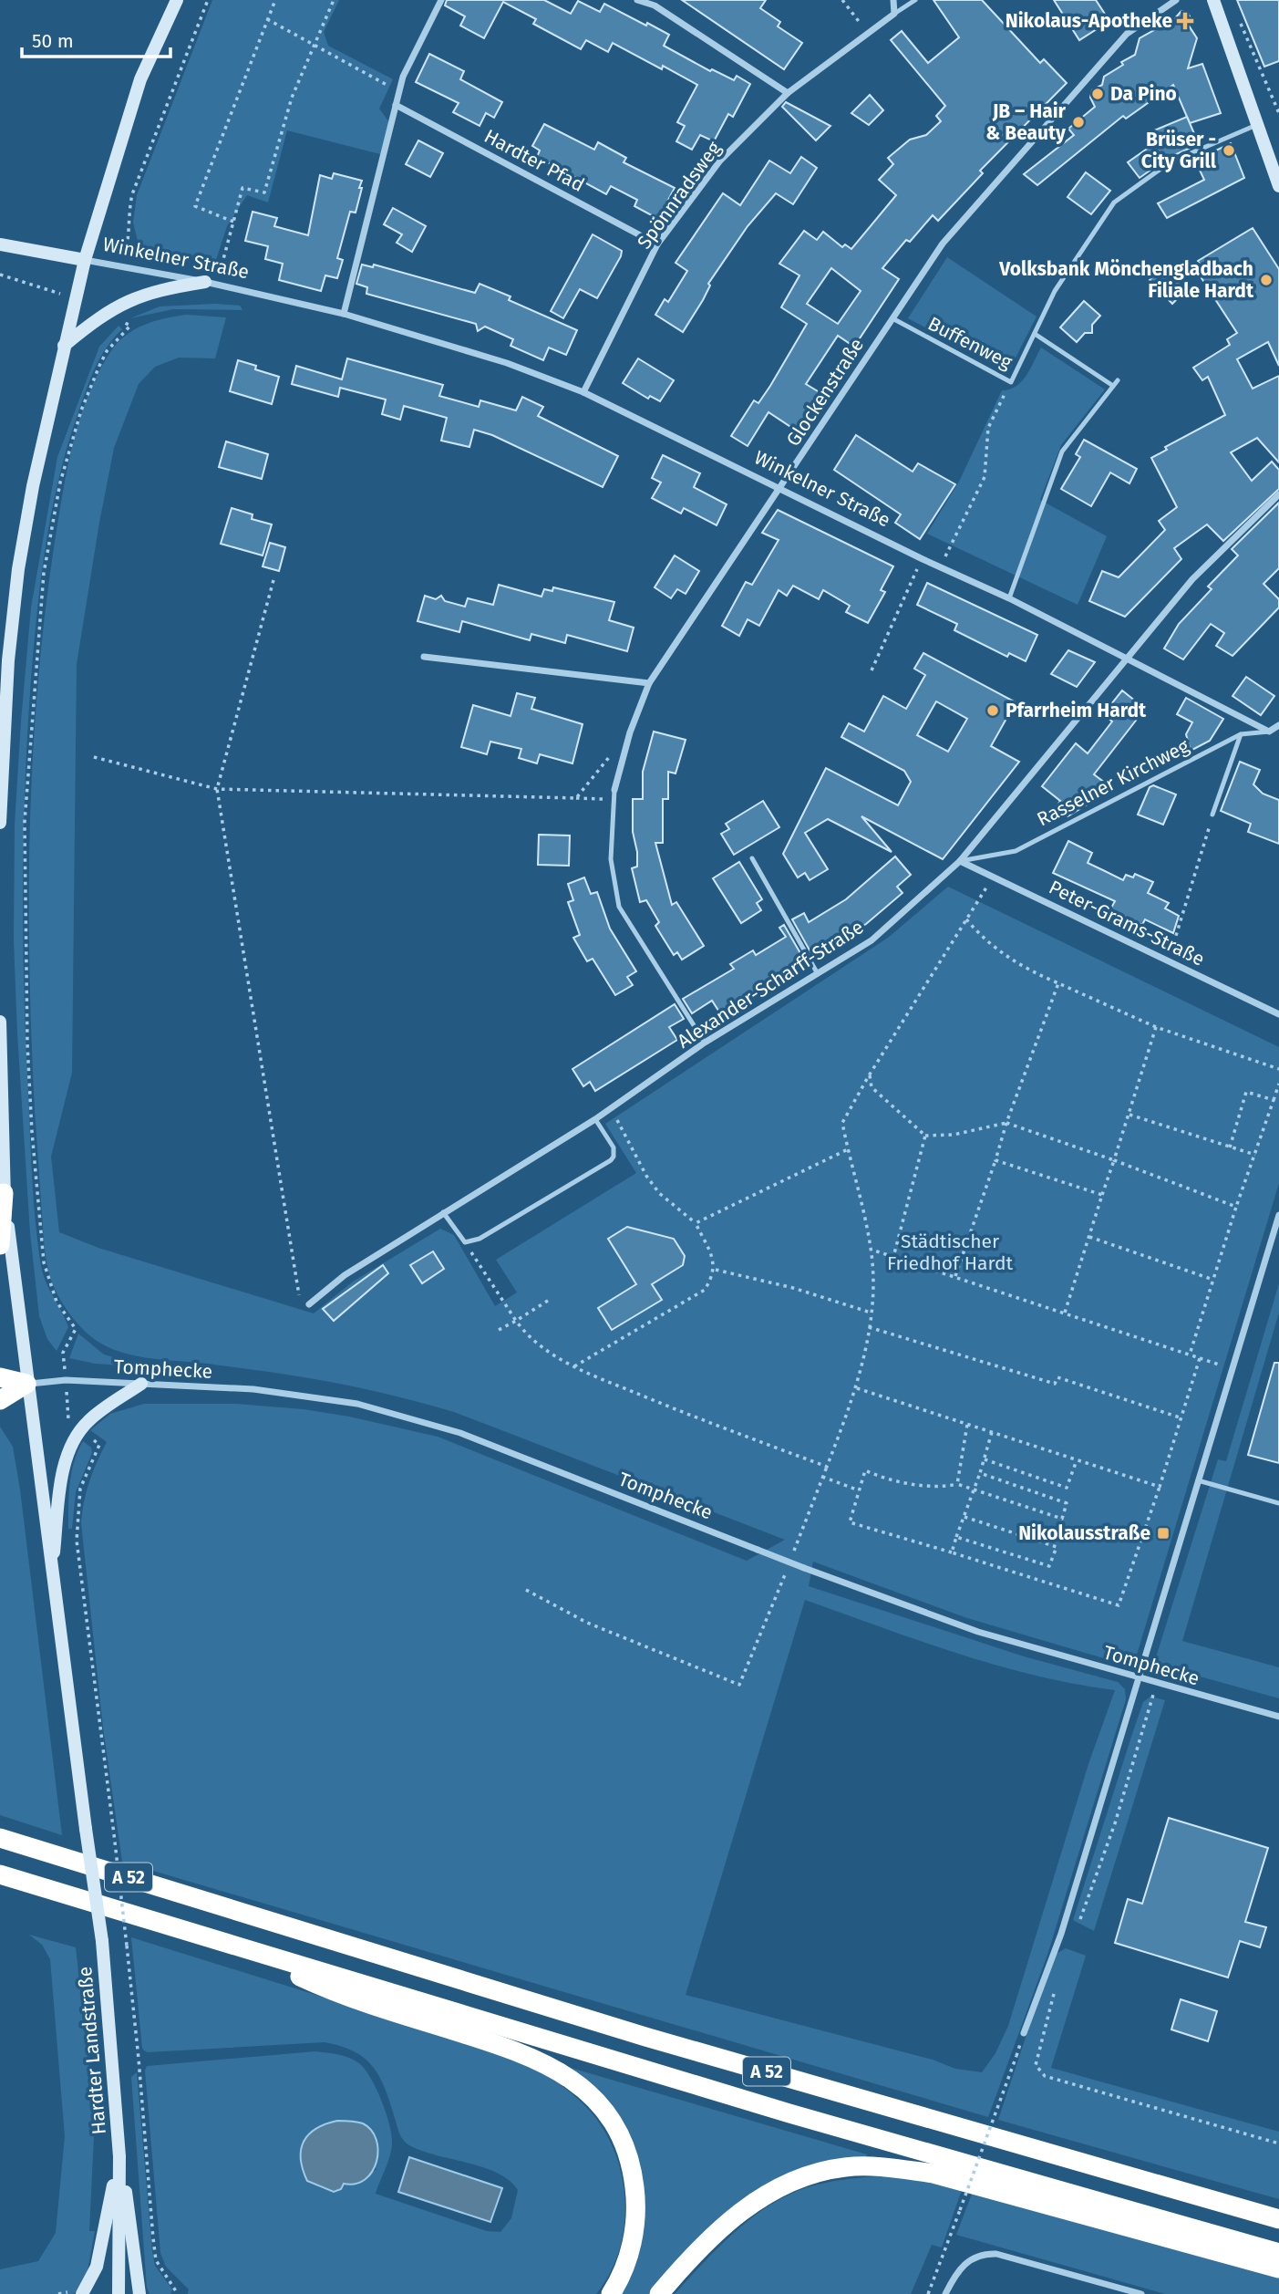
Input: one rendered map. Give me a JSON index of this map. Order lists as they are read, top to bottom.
{
  "streets": {
    "highway": ["A 52"],
    "main road": ["Winkelner Straße", "Hardter Landstraße"],
    "street": [
      "Hardter Pfad",
      "Spönnradsweg",
      "Glockenstraße",
      "Rasselner Kirchweg",
      "Peter-Grams-Straße",
      "Alexander-Scharff-Straße",
      "Tomphecke"
    ],
    "lane": ["Buffenweg"]
  },
  "crossings": [
    ["Hardter Pfad", "Spönnradsweg"],
    ["Spönnradsweg", "Winkelner Straße"],
    ["Winkelner Straße", "Glockenstraße"],
    ["Winkelner Straße", "Rasselner Kirchweg"],
    ["Winkelner Straße", "Alexander-Scharff-Straße"],
    ["Buffenweg", "Glockenstraße"],
    ["Rasselner Kirchweg", "Peter-Grams-Straße"],
    ["Rasselner Kirchweg", "Alexander-Scharff-Straße"],
    ["Peter-Grams-Straße", "Alexander-Scharff-Straße"]
  ],
  "parks": ["Städtischer Friedhof Hardt"],
  "places": {
    "health": ["Nikolaus-Apotheke"],
    "other": [
      "Da Pino",
      "JB – Hair & Beauty",
      "Brüser - City Grill",
      "Volksbank Mönchengladbach Filiale Hardt",
      "Pfarrheim Hardt"
    ],
    "transit": ["Nikolausstraße"]
  },
  "scale_bar": "50 m"
}
